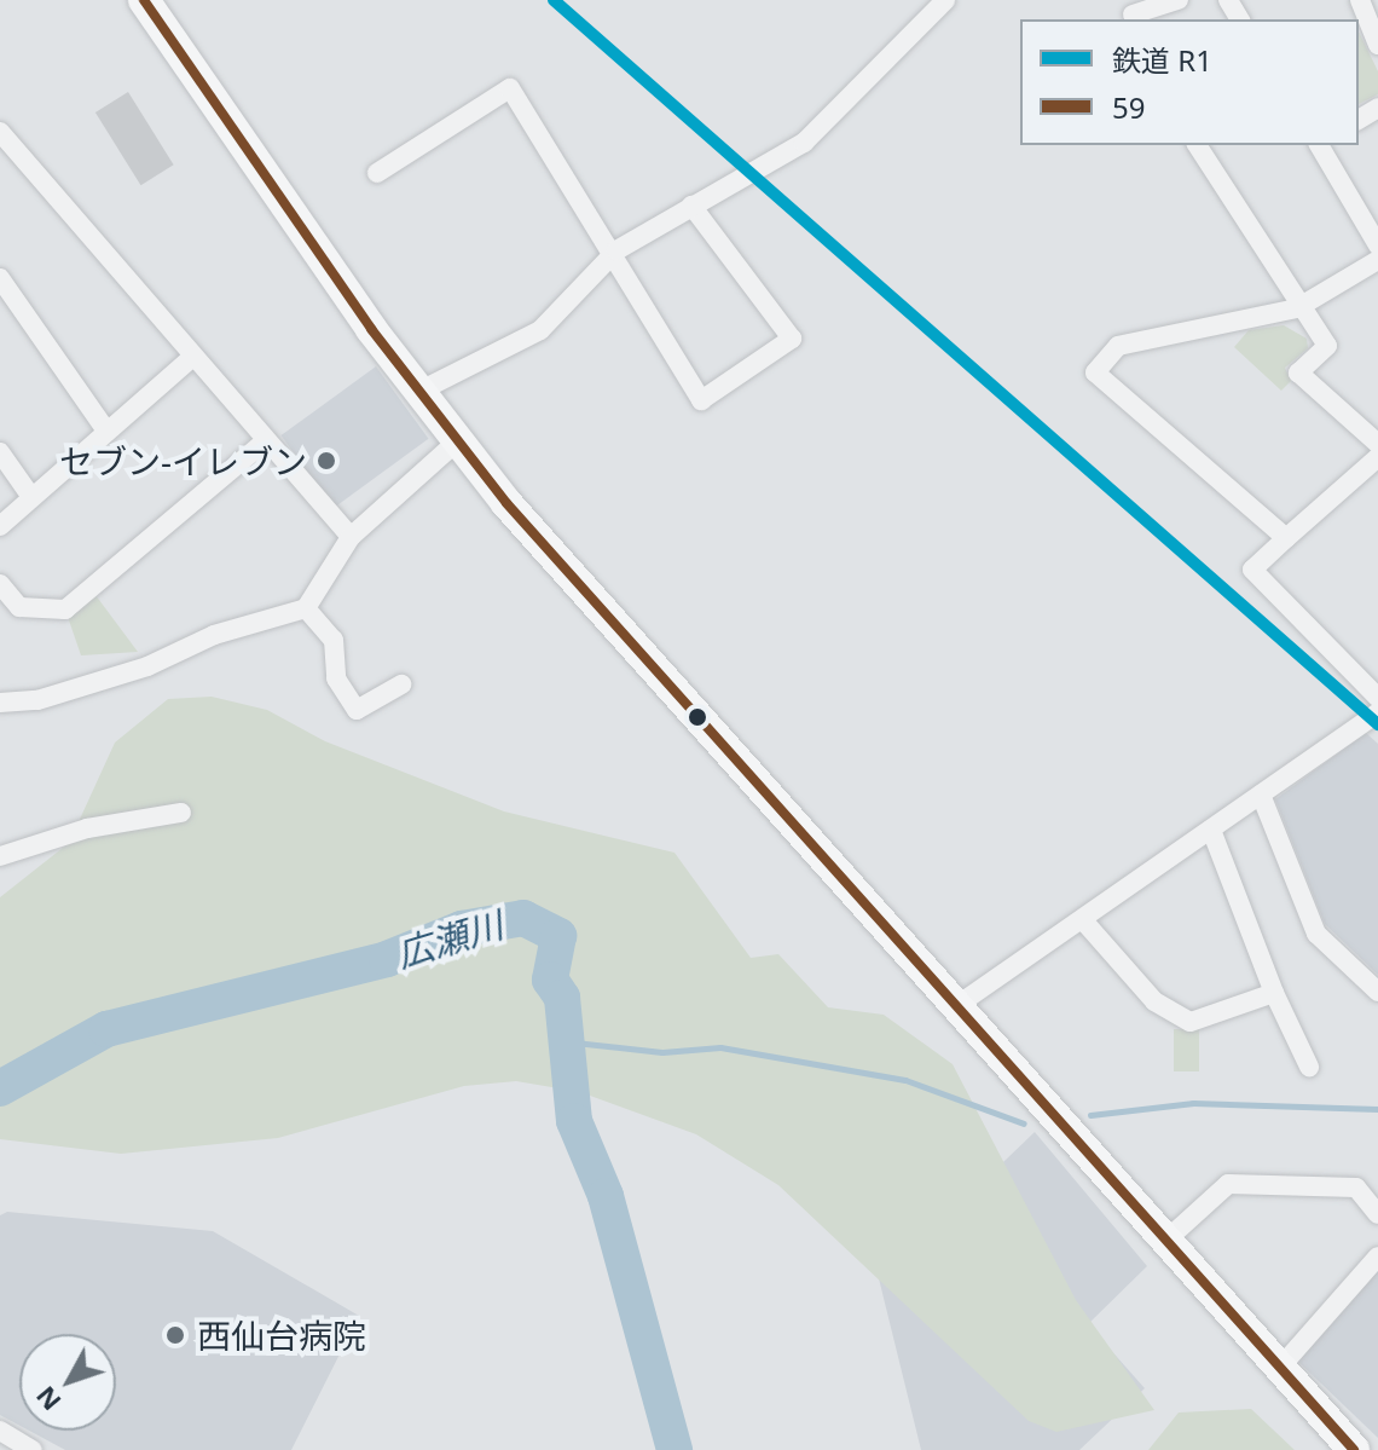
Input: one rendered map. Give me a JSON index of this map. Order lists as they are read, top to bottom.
{
  "water": ["広瀬川"],
  "places": ["セブン-イレブン", "西仙台病院"],
  "lines": ["rail line R1", "transit line 59"],
  "legend": ["鉄道 R1", "59"],
  "north": "bottom left"
}
